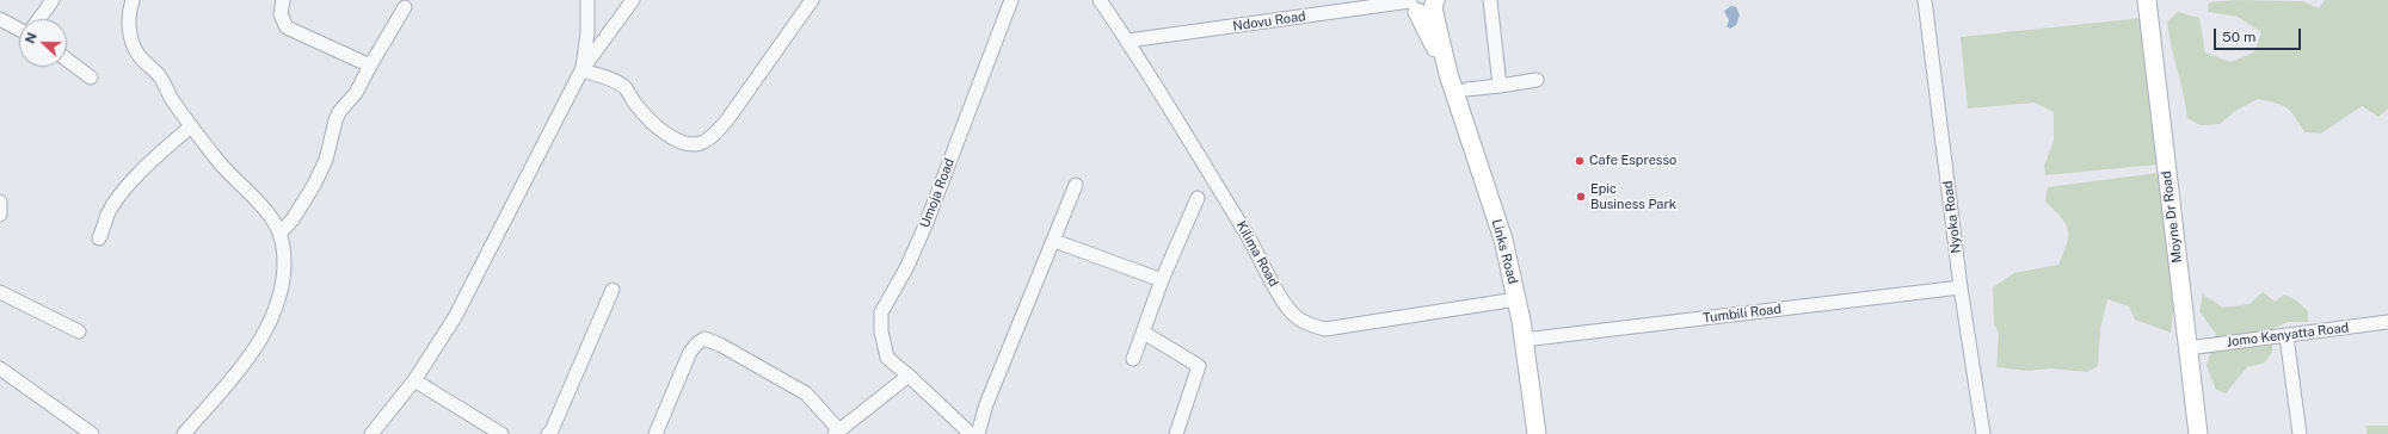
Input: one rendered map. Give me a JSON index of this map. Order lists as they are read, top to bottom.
{
  "streets": {
    "main road": ["Moyne Dr Road", "Links Road"],
    "street": [
      "Ndovu Road",
      "Umoja Road",
      "Nyoka Road",
      "Kilima Road",
      "Tumbili Road",
      "Jomo Kenyatta Road"
    ]
  },
  "crossings": [
    ["Ndovu Road", "Links Road"],
    ["Ndovu Road", "Kilima Road"],
    ["Nyoka Road", "Tumbili Road"],
    ["Moyne Dr Road", "Jomo Kenyatta Road"],
    ["Links Road", "Kilima Road"],
    ["Links Road", "Tumbili Road"]
  ],
  "places": ["Cafe Espresso", "Epic Business Park"],
  "scale_bar": "50 m",
  "north": "left"
}
